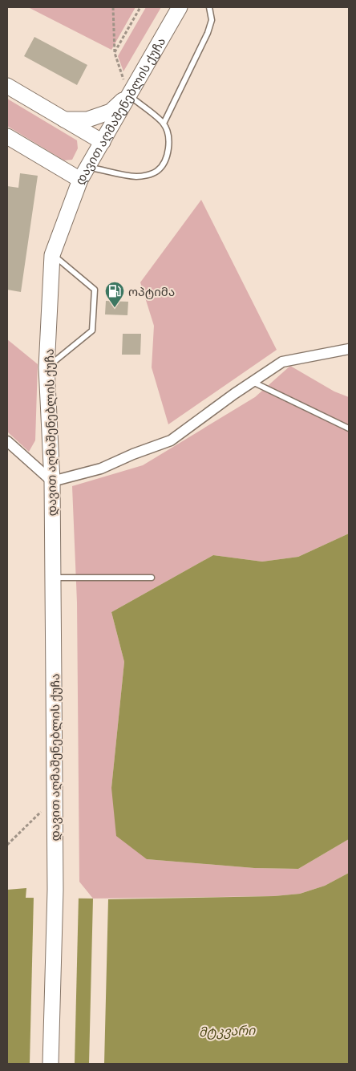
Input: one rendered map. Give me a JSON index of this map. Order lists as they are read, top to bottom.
{
  "streets": {
    "main road": ["დავით აღმაშენებლის ქუჩა"]
  },
  "water": ["მტკვარი"],
  "places": {
    "fuel station": ["ოპტიმა"]
  }
}
